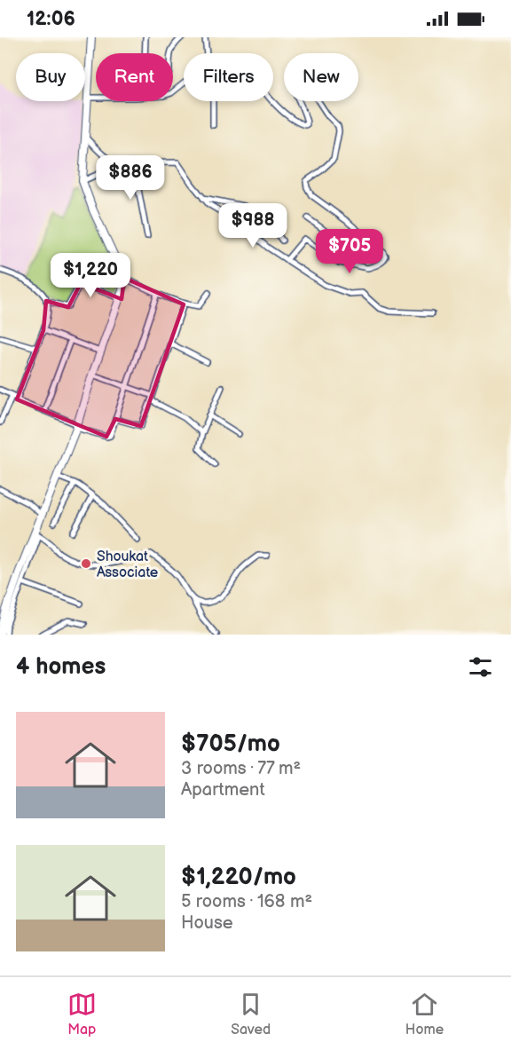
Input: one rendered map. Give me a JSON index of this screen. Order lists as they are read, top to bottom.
{
  "places": ["Shoukat Associate"],
  "page": {
    "status": "12:06",
    "chip": [
      "Buy",
      "Rent",
      "Filters",
      "New"
    ],
    "price": [
      "$886",
      "$988",
      "$705",
      "$1,220"
    ],
    "heading": "4 homes",
    "list": [
      {
        "name": "$705/mo",
        "note": "3 rooms · 77 m² · Apartment"
      },
      {
        "name": "$1,220/mo",
        "note": "5 rooms · 168 m² · House"
      }
    ],
    "tabs": ["Map", "Saved", "Home"]
  }
}
